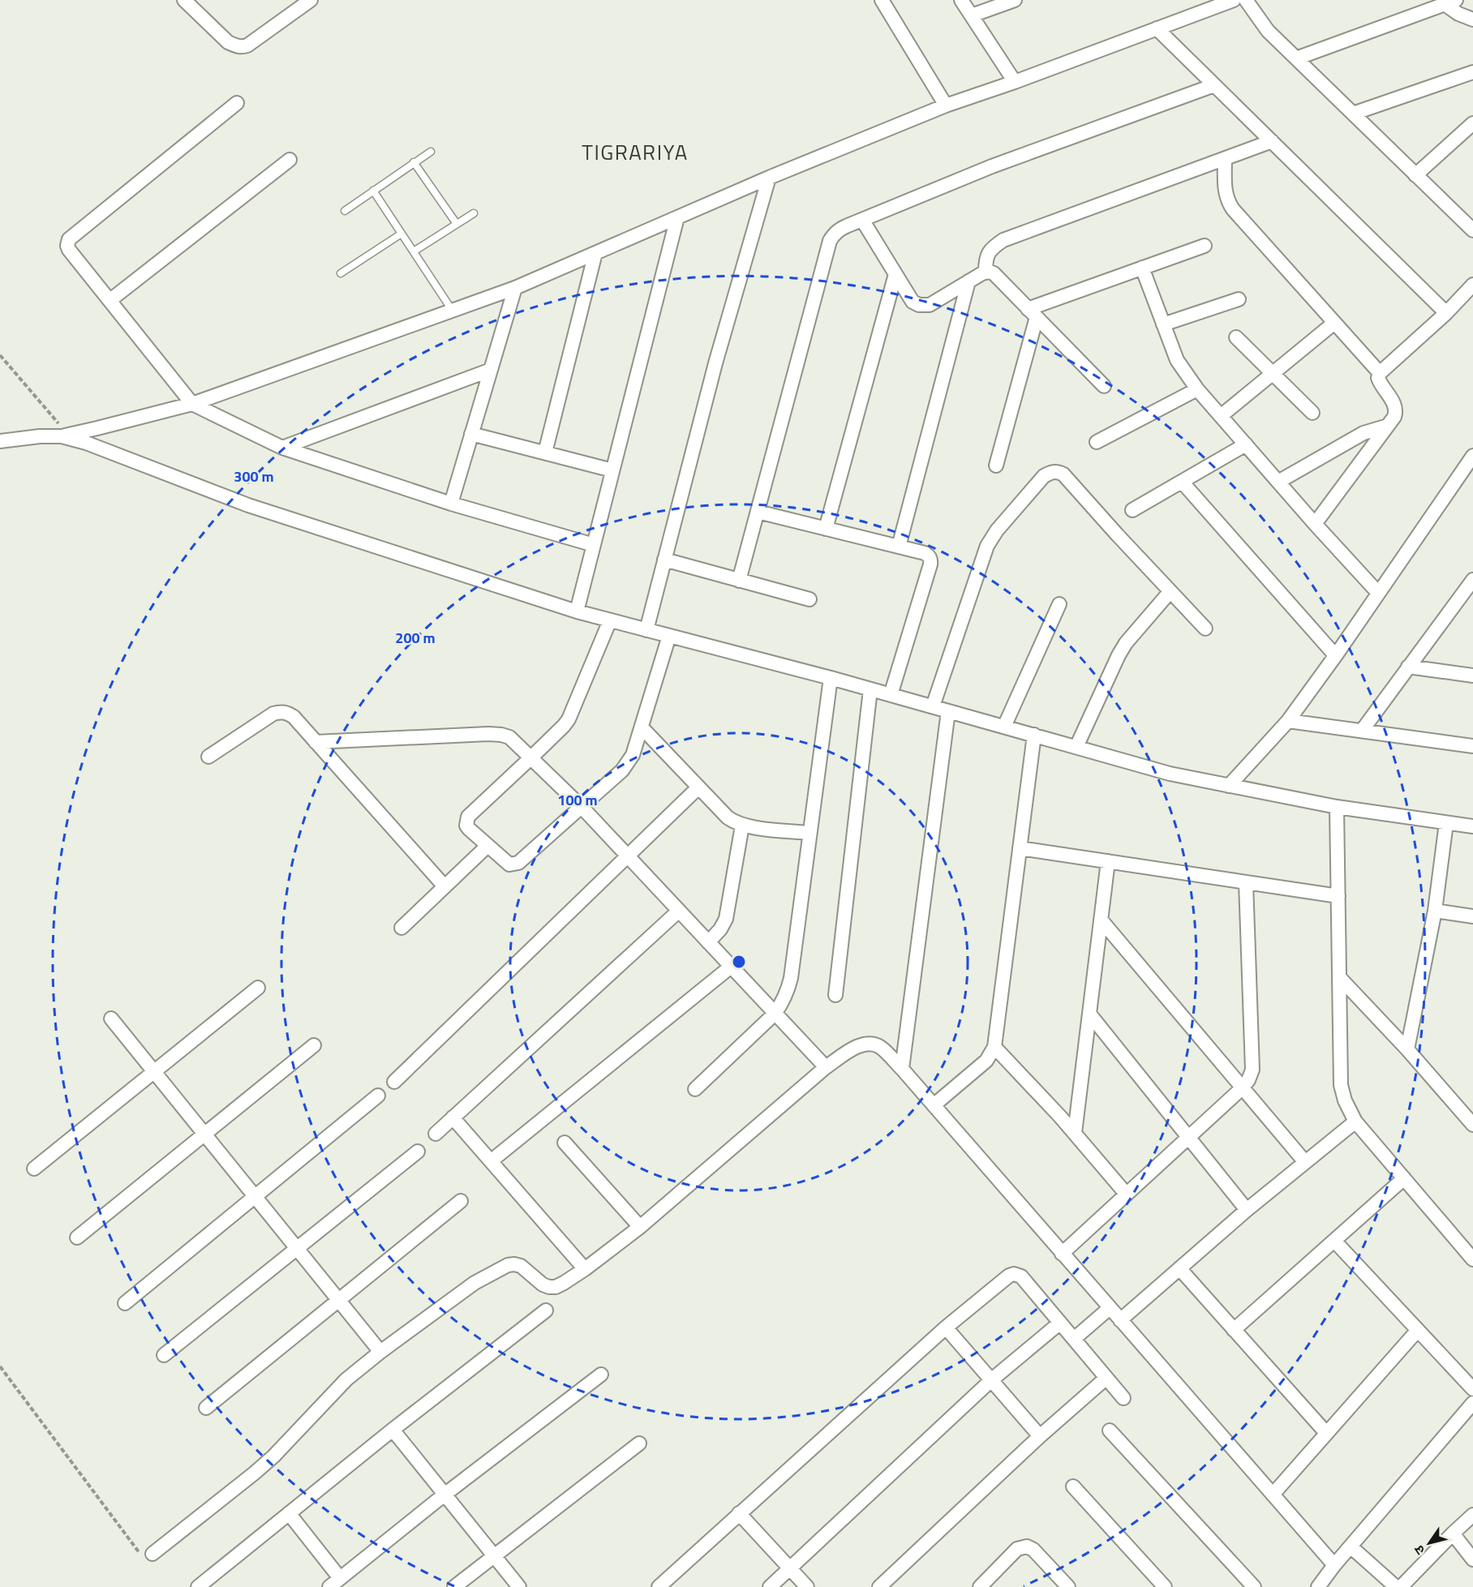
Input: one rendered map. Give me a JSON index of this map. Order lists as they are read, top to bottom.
{
  "districts": ["TIGRARIYA"],
  "north": "bottom left",
  "rings": ["300 m", "200 m", "100 m"]
}
